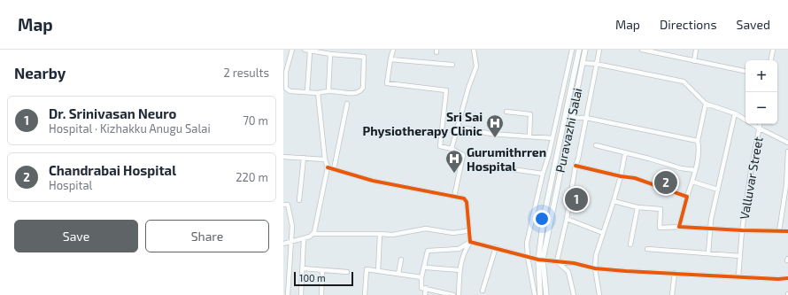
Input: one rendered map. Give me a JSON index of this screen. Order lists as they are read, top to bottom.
{
  "streets": {
    "main road": ["Puravazhi Salai"],
    "street": ["Valluvar Street"]
  },
  "places": {
    "hospital": ["Sri Sai Physiotherapy Clinic", "Gurumithrren Hospital"]
  },
  "scale_bar": "100 m",
  "page": {
    "header": "Map",
    "nav": ["Map", "Directions", "Saved"],
    "heading": ["Nearby", "2 results"],
    "map_buttons": ["+", "−"],
    "list": [
      {
        "mark": "1",
        "name": "Dr. Srinivasan Neuro",
        "note": "Hospital · Kizhakku Anugu Salai",
        "value": "70 m"
      },
      {
        "mark": "2",
        "name": "Chandrabai Hospital",
        "note": "Hospital",
        "value": "220 m"
      }
    ],
    "pins": ["2", "1"],
    "buttons": ["Save", "Share"],
    "scale": "100 m"
  }
}
